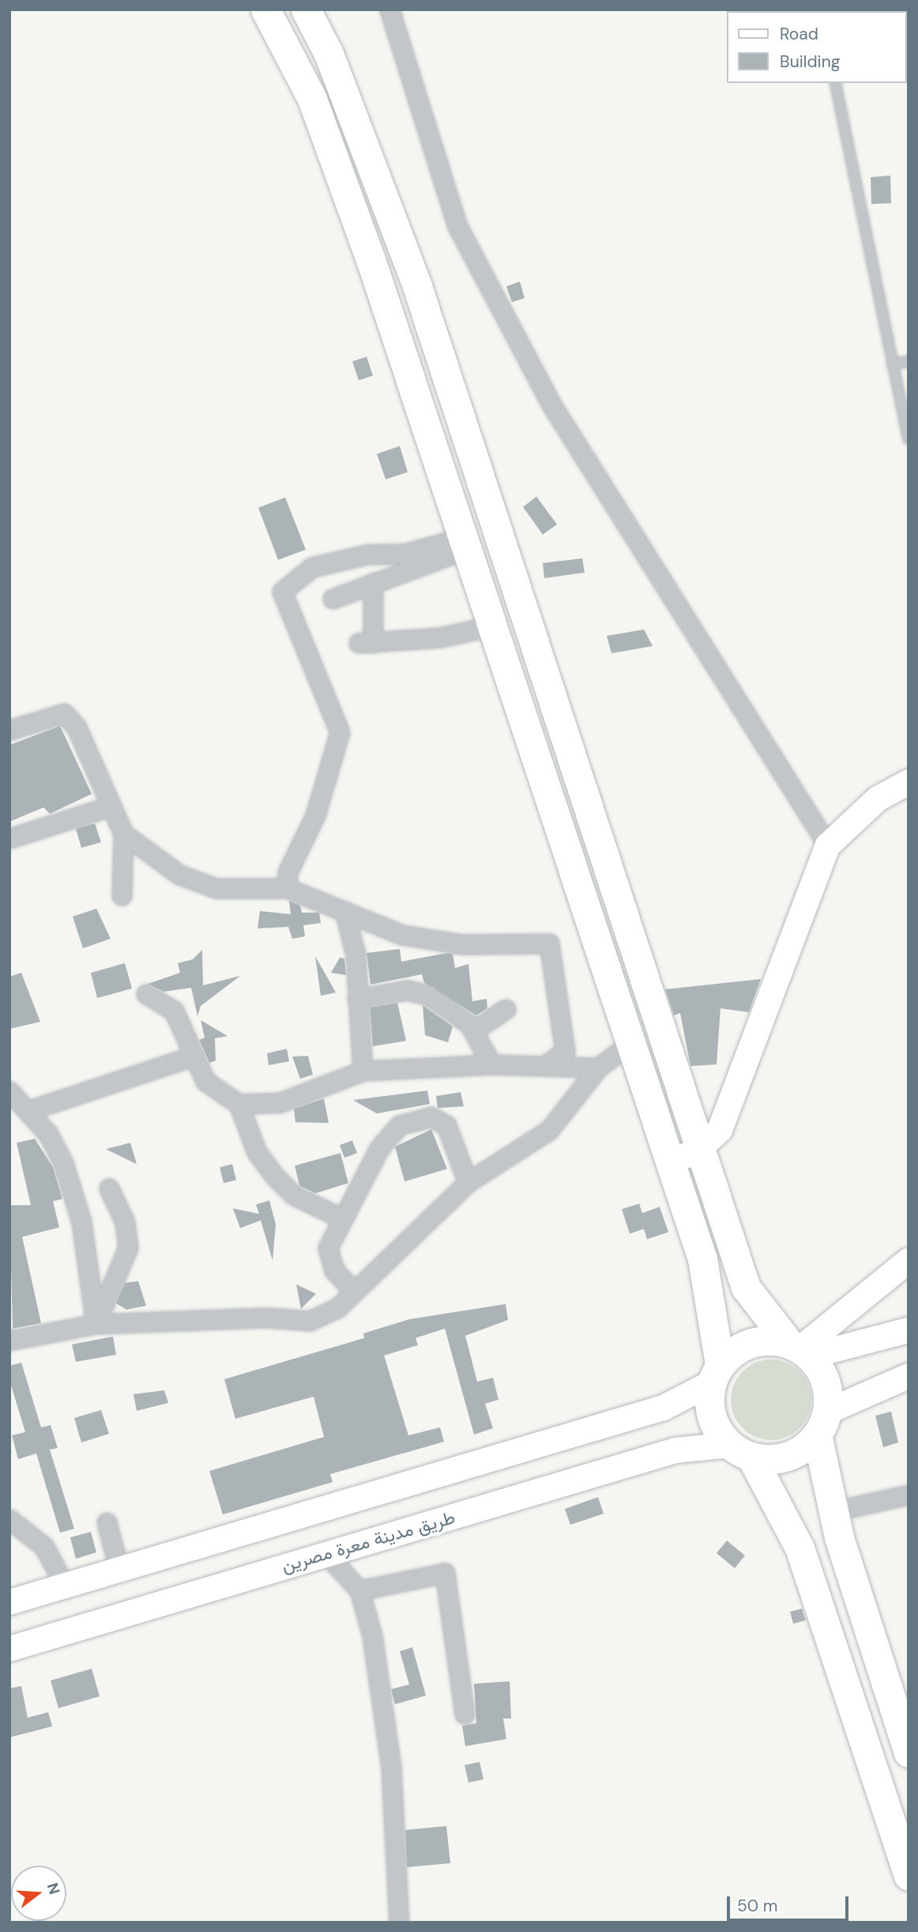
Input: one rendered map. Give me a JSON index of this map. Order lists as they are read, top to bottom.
{
  "streets": {
    "main road": ["طريق مدينة معرة مصرين"]
  },
  "legend": ["Road", "Building"],
  "scale_bar": "50 m",
  "north": "right"
}
